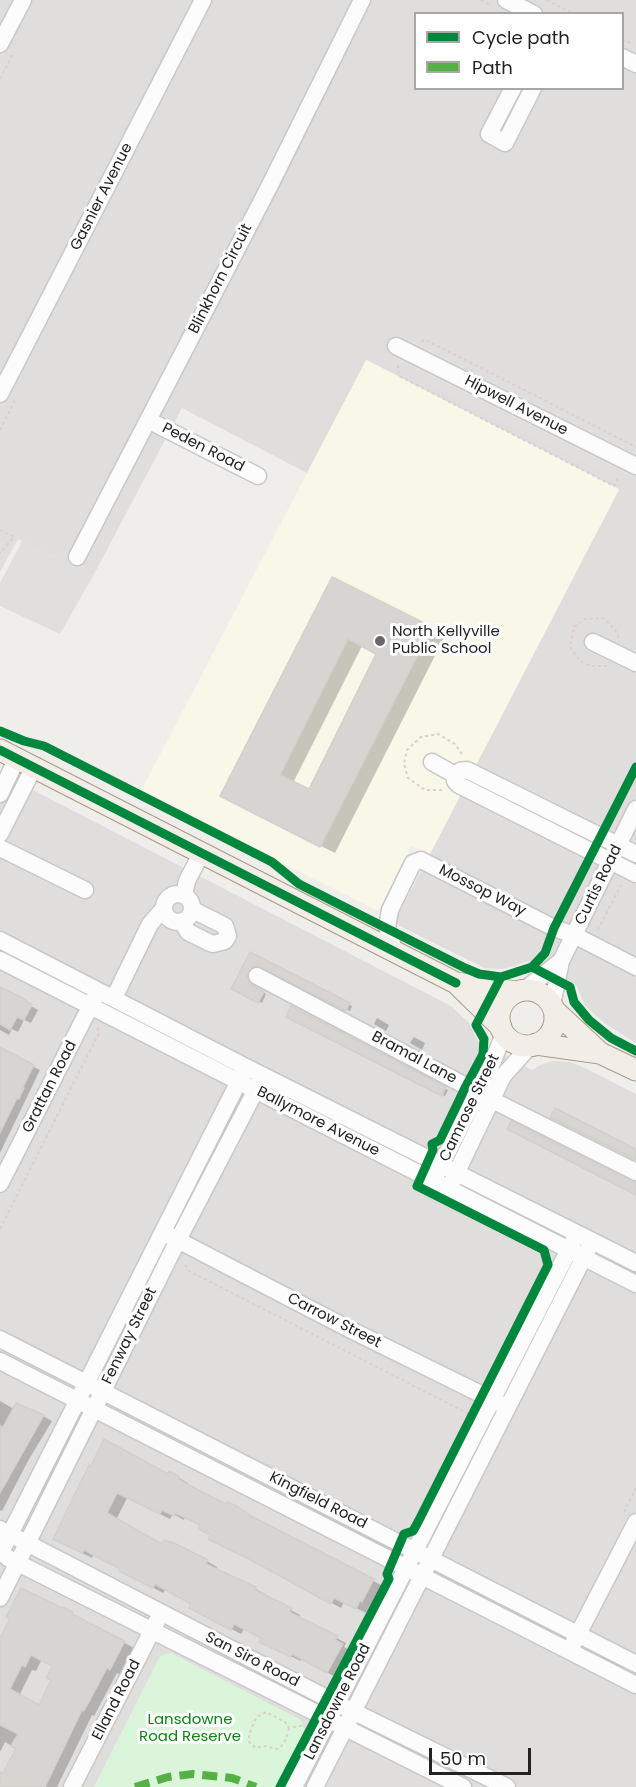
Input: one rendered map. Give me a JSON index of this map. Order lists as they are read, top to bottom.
{
  "streets": {
    "street": [
      "Gasnier Avenue",
      "Blinkhorn Circuit",
      "Hipwell Avenue",
      "Peden Road",
      "Curtis Road",
      "Mossop Way",
      "Bramal Lane",
      "Grattan Road",
      "Camrose Street",
      "Ballymore Avenue",
      "Carrow Street",
      "Fenway Street",
      "Kingfield Road",
      "San Siro Road",
      "Elland Road",
      "Lansdowne Road"
    ]
  },
  "crossings": [
    ["Blinkhorn Circuit", "Peden Road"],
    ["Curtis Road", "Mossop Way"],
    ["Curtis Road", "Camrose Street"],
    ["Bramal Lane", "Camrose Street"],
    ["Grattan Road", "Ballymore Avenue"],
    ["Camrose Street", "Ballymore Avenue"],
    ["Ballymore Avenue", "Fenway Street"],
    ["Ballymore Avenue", "Lansdowne Road"],
    ["Carrow Street", "Fenway Street"],
    ["Carrow Street", "Lansdowne Road"],
    ["Fenway Street", "Kingfield Road"],
    ["Fenway Street", "San Siro Road"],
    ["Kingfield Road", "Lansdowne Road"],
    ["San Siro Road", "Elland Road"],
    ["San Siro Road", "Lansdowne Road"]
  ],
  "parks": ["Lansdowne Road Reserve"],
  "places": ["North Kellyville Public School"],
  "legend": ["Cycle path", "Path"],
  "scale_bar": "50 m"
}
